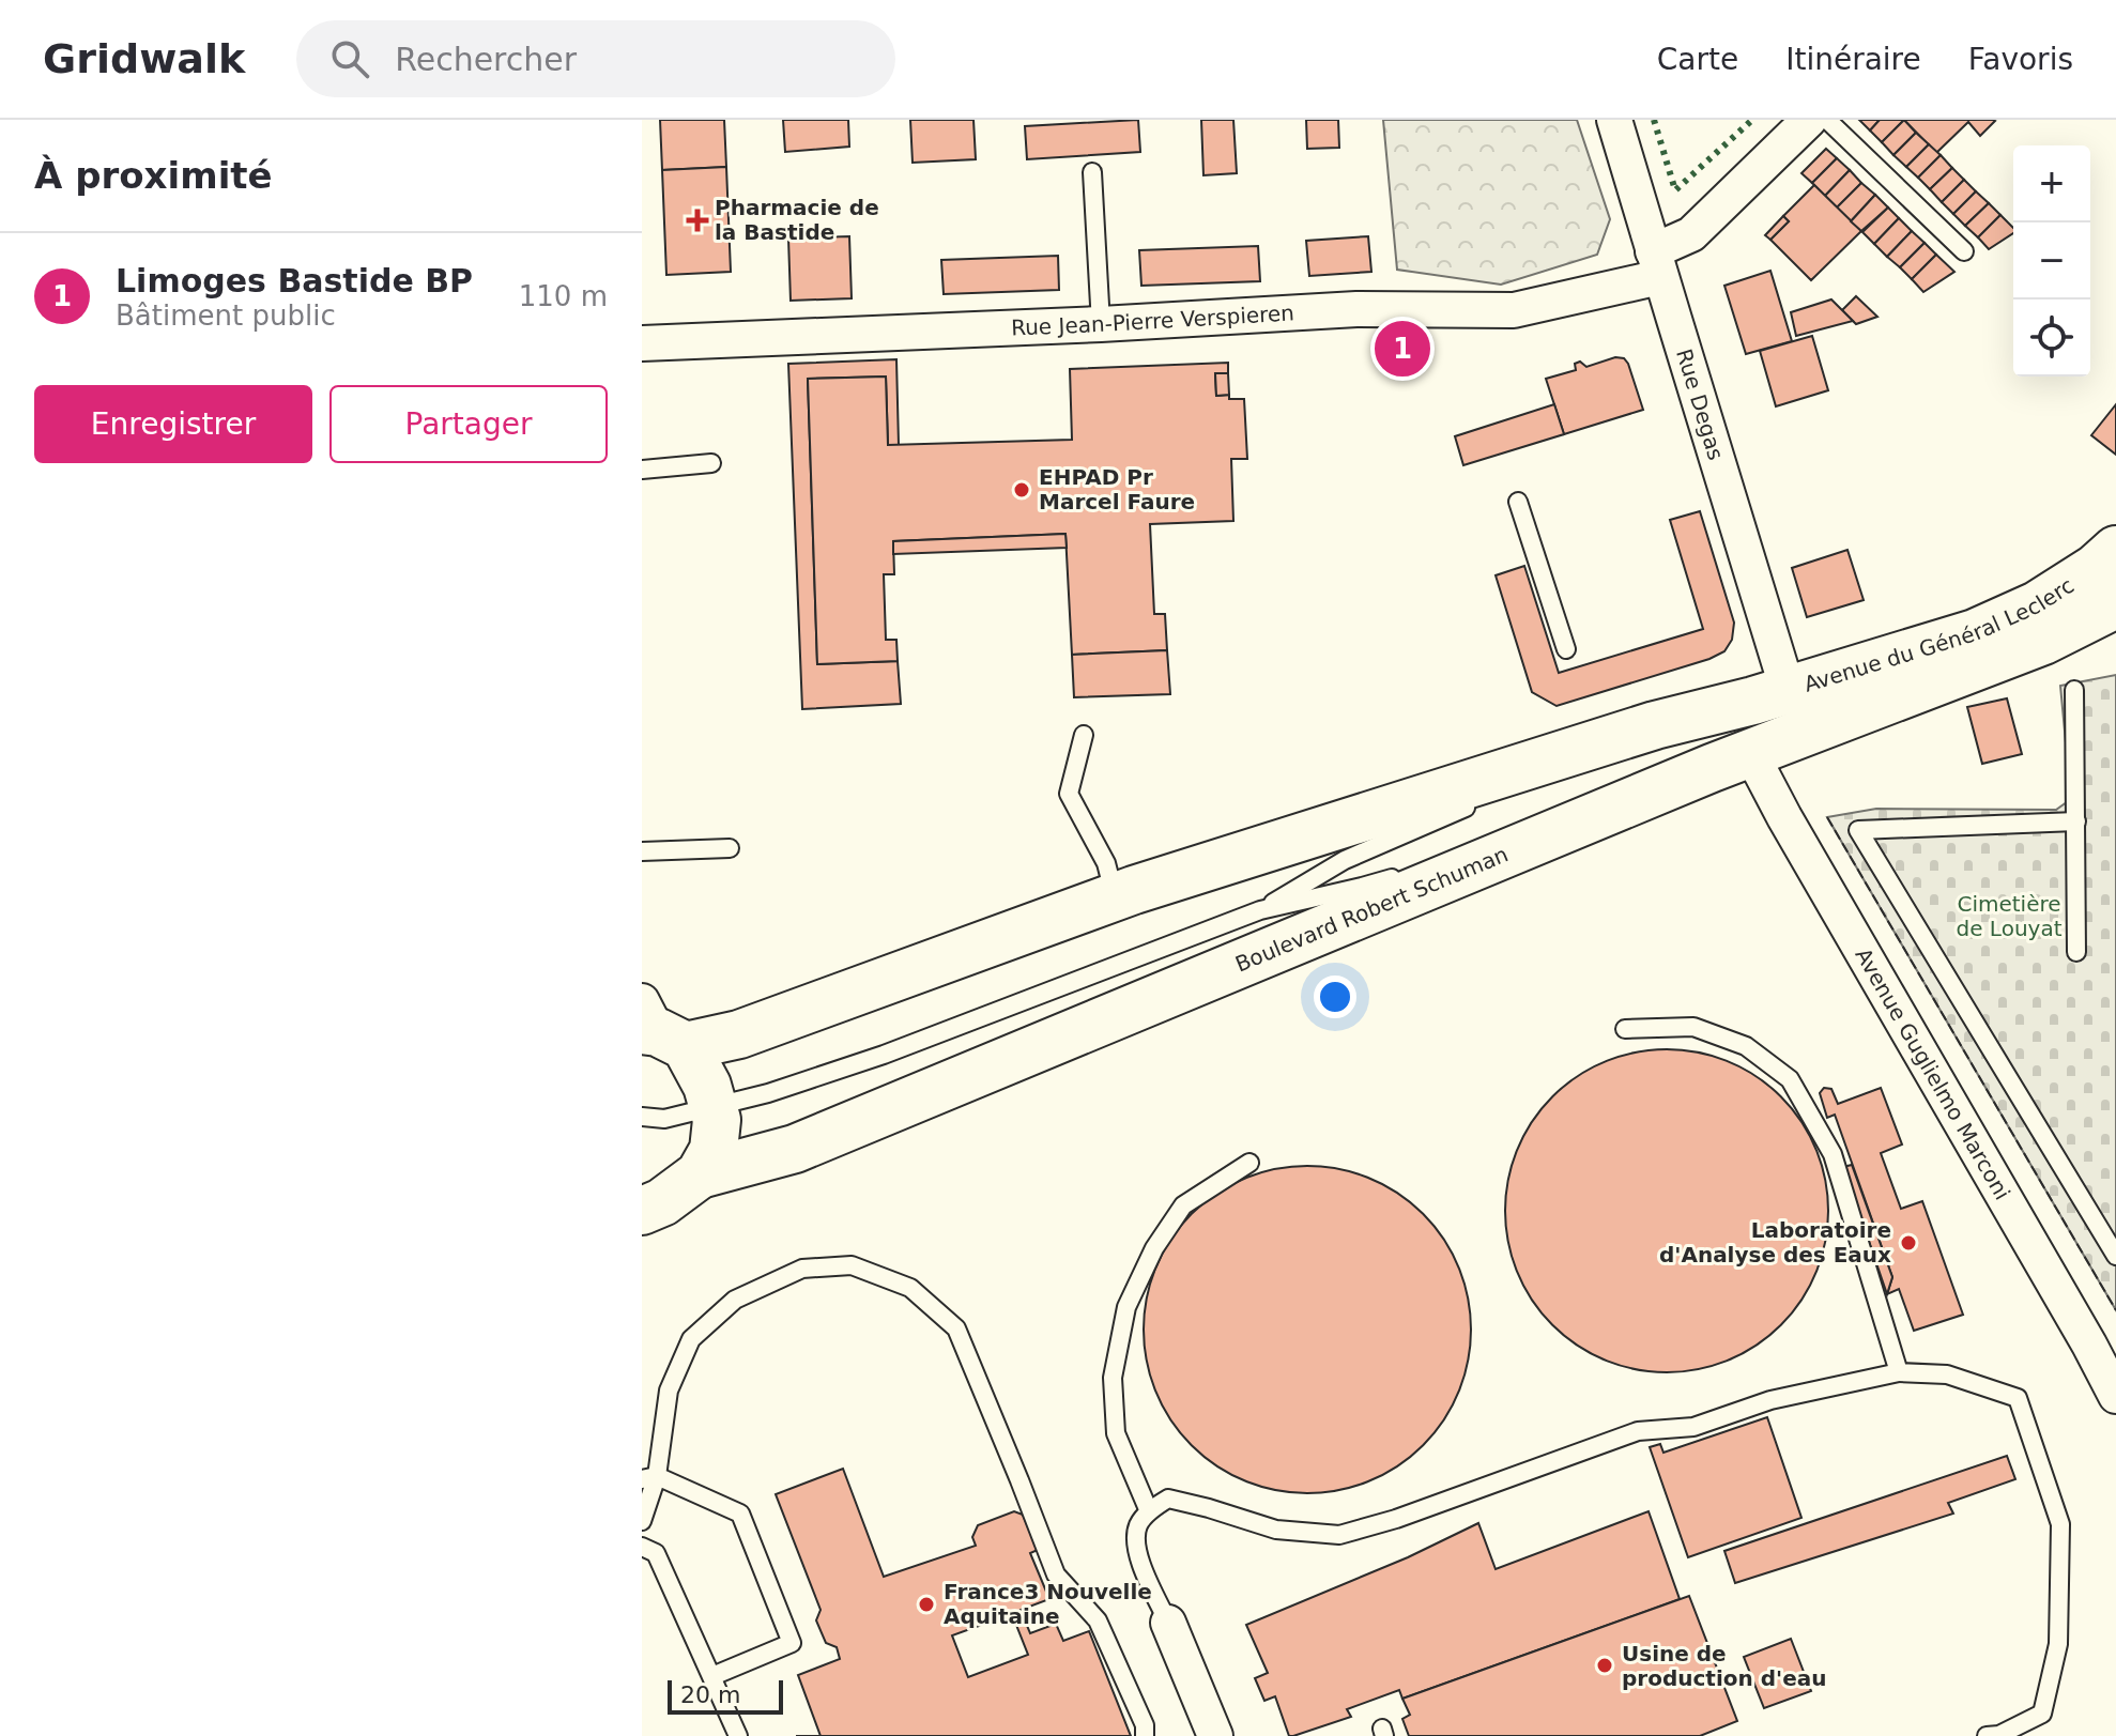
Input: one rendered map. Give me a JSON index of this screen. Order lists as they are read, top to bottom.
{
  "streets": {
    "main road": ["Avenue du Général Leclerc", "Boulevard Robert Schuman"],
    "street": ["Rue Jean-Pierre Verspieren", "Rue Degas", "Avenue Guglielmo Marconi"]
  },
  "crossings": [
    ["Rue Jean-Pierre Verspieren", "Rue Degas"],
    ["Rue Degas", "Avenue du Général Leclerc"],
    ["Avenue du Général Leclerc", "Boulevard Robert Schuman"],
    ["Boulevard Robert Schuman", "Avenue Guglielmo Marconi"]
  ],
  "parks": ["Cimetière de Louyat"],
  "places": {
    "health": ["Pharmacie de la Bastide"],
    "other": [
      "EHPAD Pr Marcel Faure",
      "Laboratoire d'Analyse des Eaux",
      "France3 Nouvelle Aquitaine",
      "Usine de production d'eau"
    ]
  },
  "scale_bar": "20 m",
  "page": {
    "header": "Gridwalk",
    "search": "Rechercher",
    "nav": ["Carte", "Itinéraire", "Favoris"],
    "heading": "À proximité",
    "map_buttons": ["+", "−"],
    "list": [
      {
        "mark": "1",
        "name": "Limoges Bastide BP",
        "note": "Bâtiment public",
        "value": "110 m"
      }
    ],
    "pins": "1",
    "buttons": ["Enregistrer", "Partager"],
    "scale": "20 m"
  }
}
